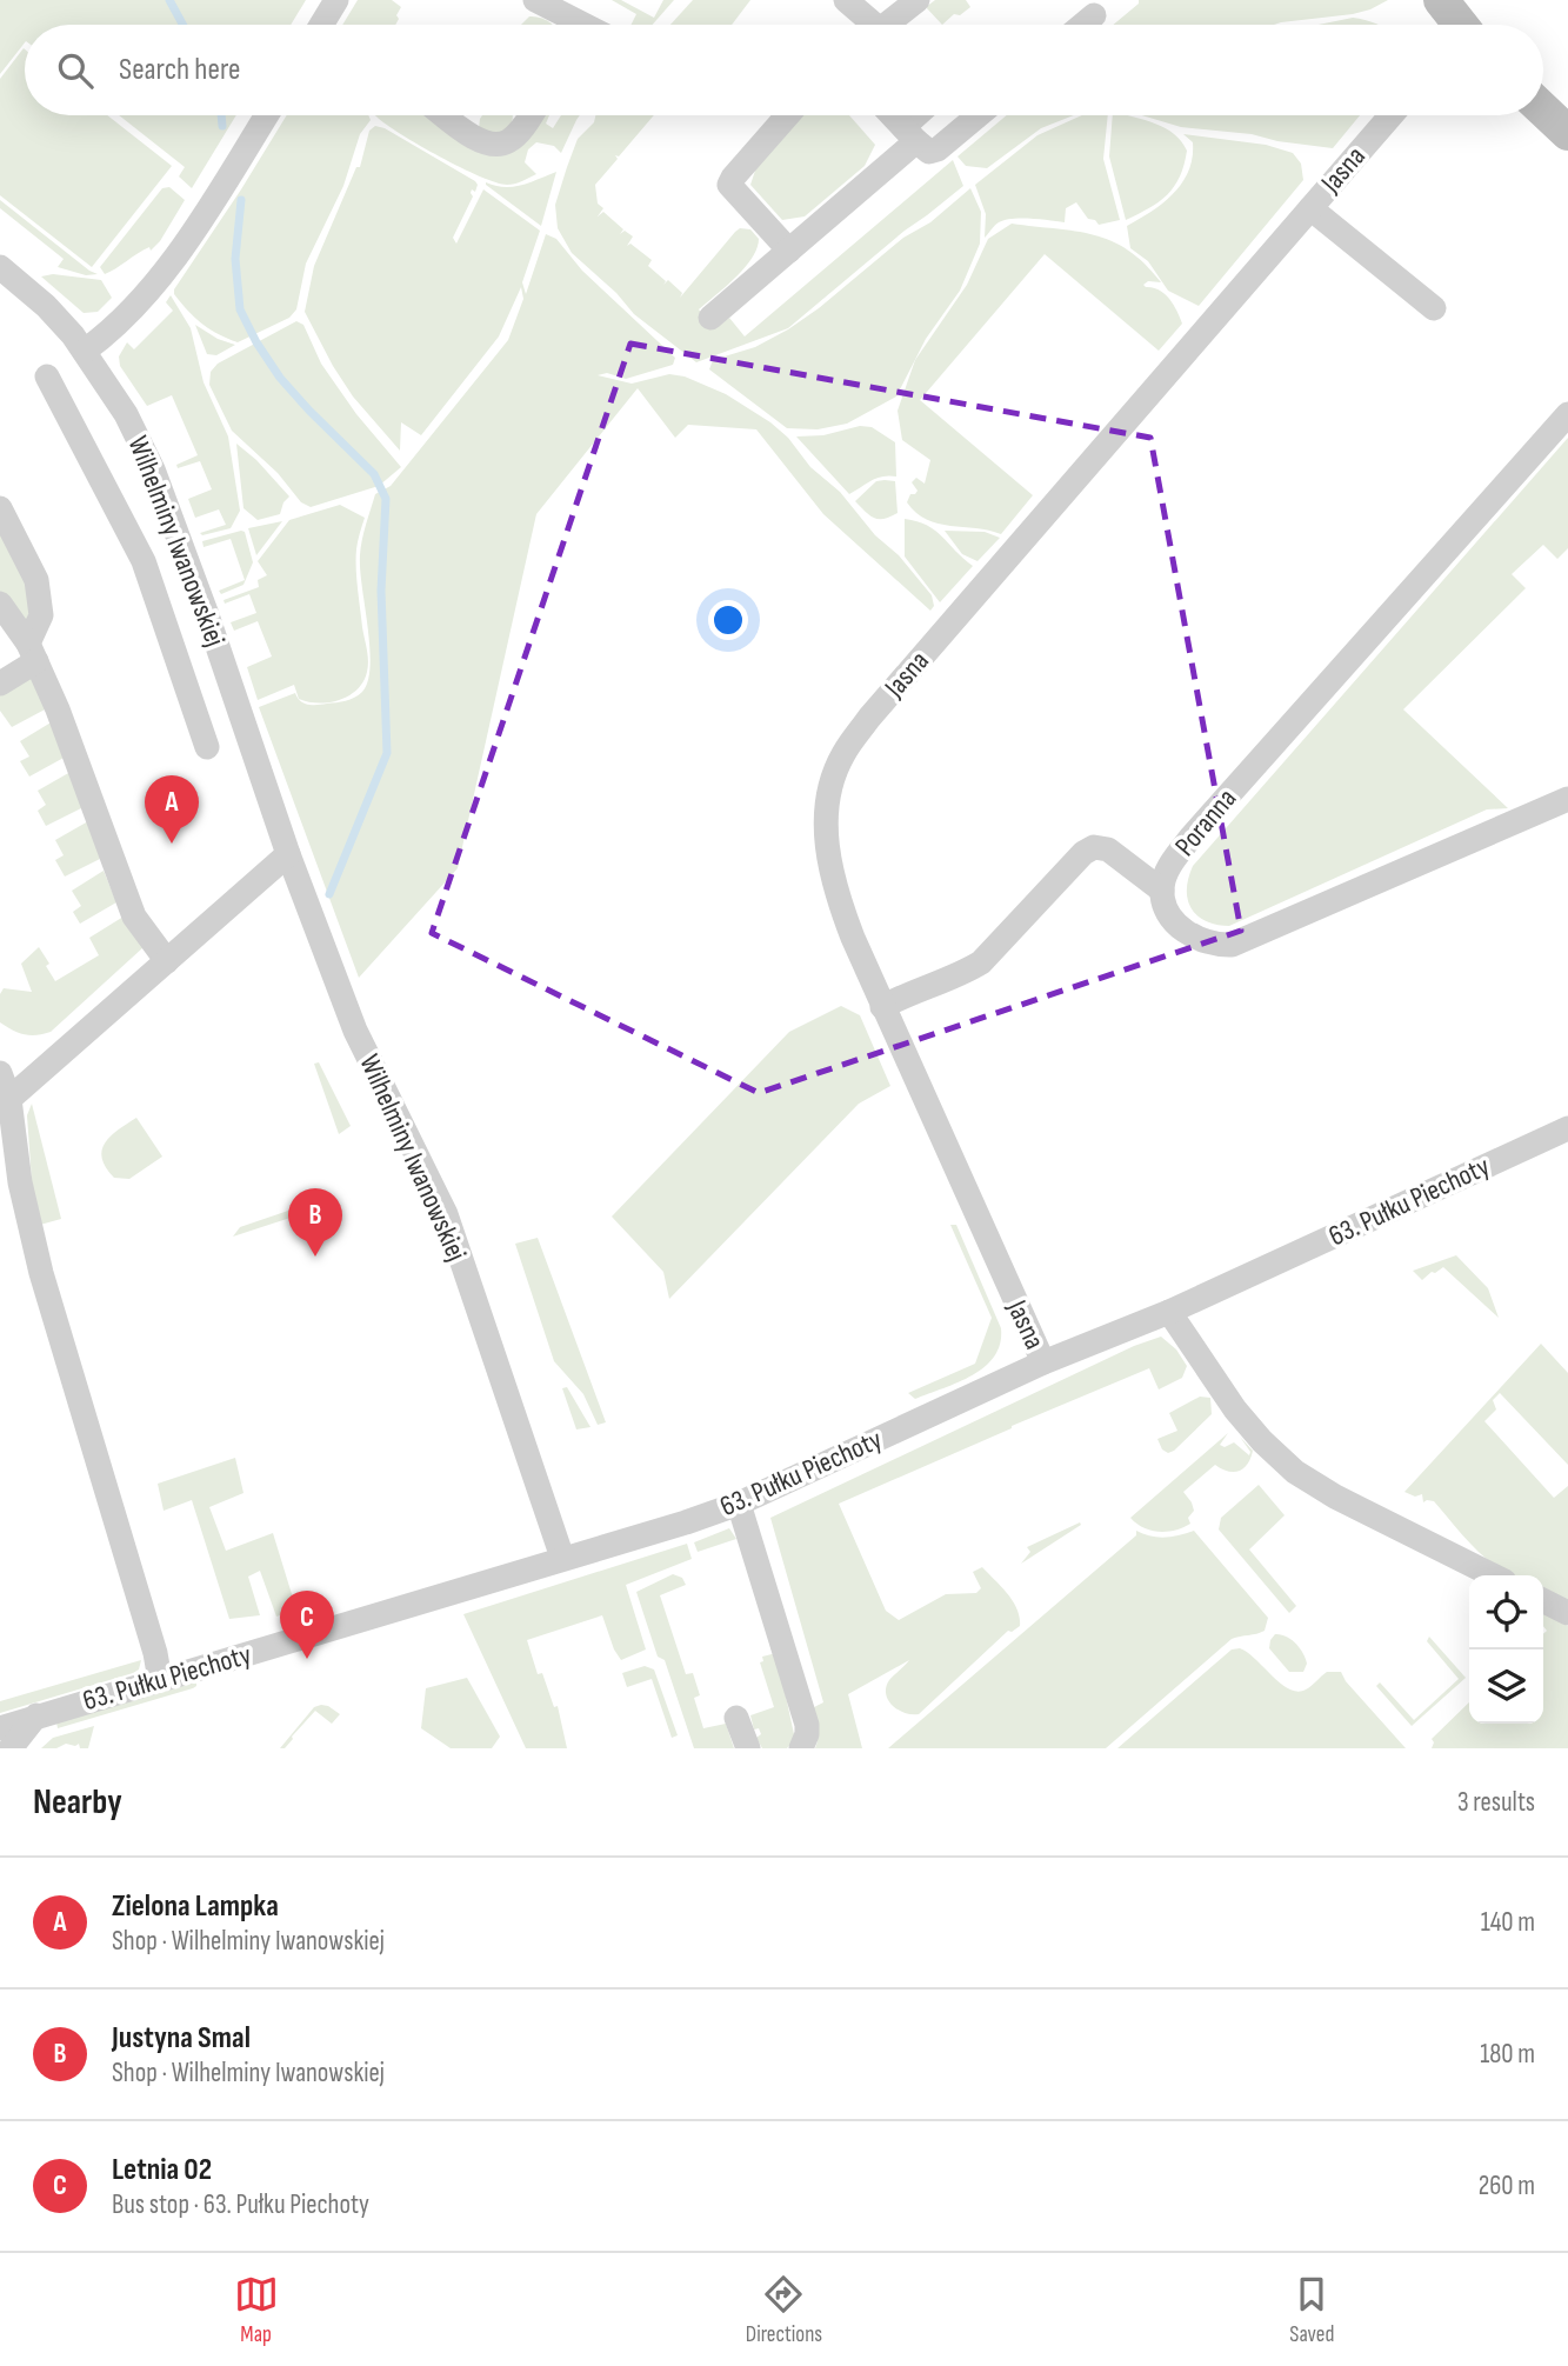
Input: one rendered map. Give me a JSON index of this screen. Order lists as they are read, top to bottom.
{
  "streets": {
    "street": [
      "Jasna",
      "Wilhelminy Iwanowskiej",
      "Poranna",
      "63. Pułku Piechoty"
    ]
  },
  "crossings": [
    ["Jasna", "63. Pułku Piechoty"],
    ["Wilhelminy Iwanowskiej", "63. Pułku Piechoty"]
  ],
  "page": {
    "search": "Search here",
    "pins": ["A", "B", "C"],
    "heading": ["Nearby", "3 results"],
    "list": [
      {
        "mark": "A",
        "name": "Zielona Lampka",
        "note": "Shop · Wilhelminy Iwanowskiej",
        "value": "140 m"
      },
      {
        "mark": "B",
        "name": "Justyna Smal",
        "note": "Shop · Wilhelminy Iwanowskiej",
        "value": "180 m"
      },
      {
        "mark": "C",
        "name": "Letnia 02",
        "note": "Bus stop · 63. Pułku Piechoty",
        "value": "260 m"
      }
    ],
    "nav": ["Map", "Directions", "Saved"]
  }
}
